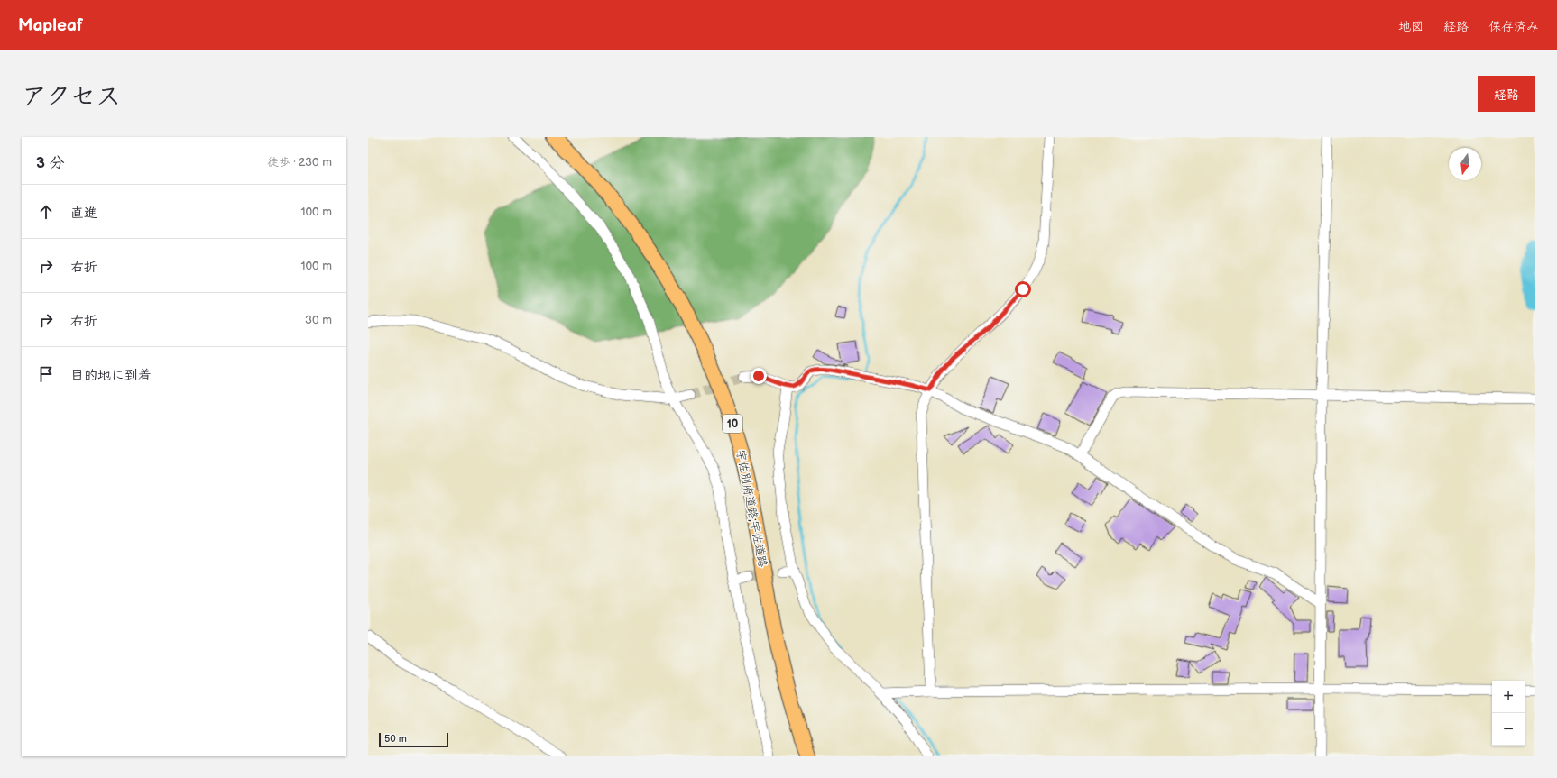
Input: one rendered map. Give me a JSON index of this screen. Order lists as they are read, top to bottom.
{
  "streets": {
    "highway": ["10", "宇佐別府道路;宇佐道路"]
  },
  "scale_bar": "50 m",
  "north": "bottom",
  "page": {
    "header": "Mapleaf",
    "nav": ["地図", "経路", "保存済み"],
    "title": "アクセス",
    "buttons": "経路",
    "heading": ["3 分", "徒歩 · 230 m"],
    "list": [
      ["直進", "100 m"],
      ["右折", "100 m"],
      ["右折", "30 m"],
      "目的地に到着"
    ],
    "map_buttons": ["+", "−"],
    "scale": "50 m"
  }
}
